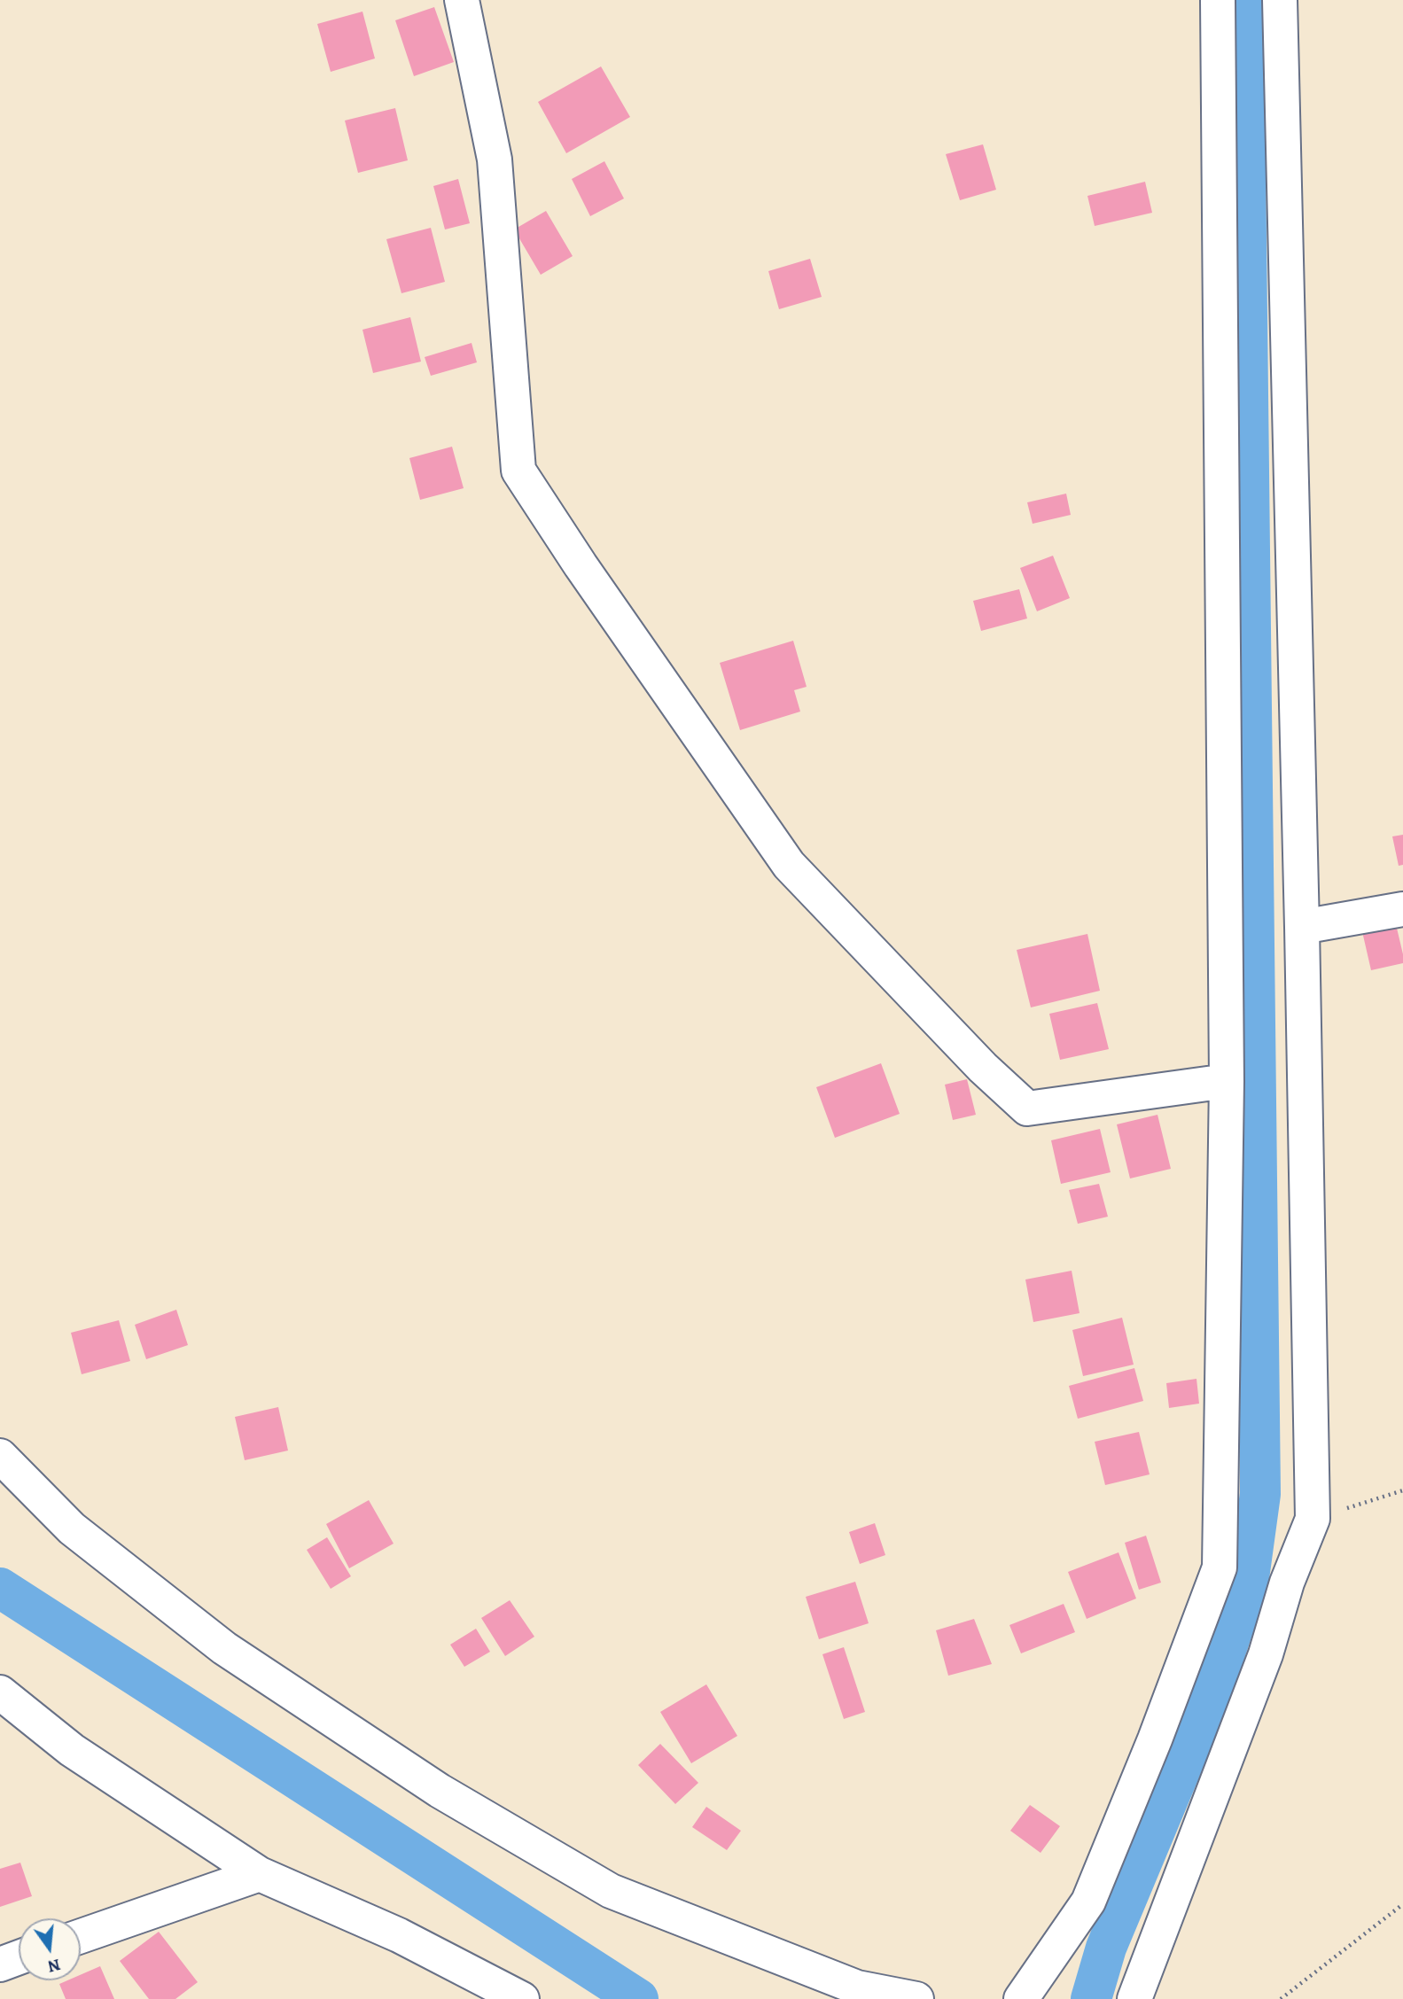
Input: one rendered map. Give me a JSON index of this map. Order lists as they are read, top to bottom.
{
  "north": "bottom"
}
